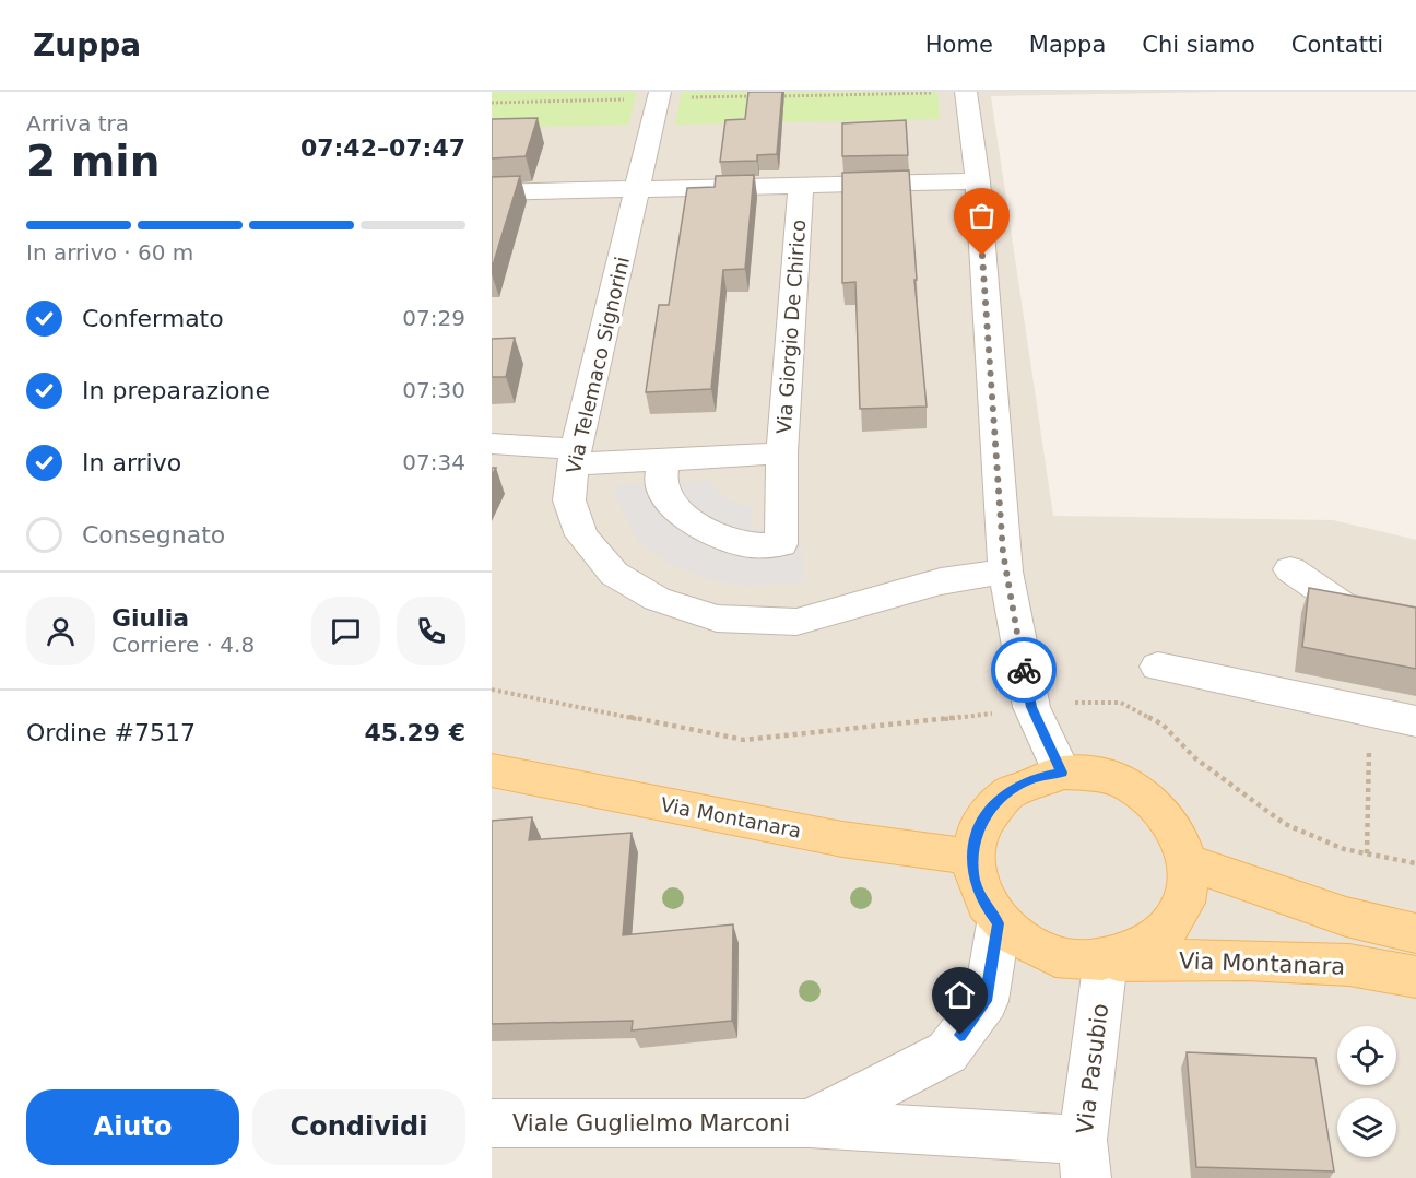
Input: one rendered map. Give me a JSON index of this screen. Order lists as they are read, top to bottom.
{
  "streets": {
    "main road": ["Via Montanara"],
    "street": [
      "Via Giorgio De Chirico",
      "Via Telemaco Signorini",
      "Via Pasubio",
      "Viale Guglielmo Marconi"
    ]
  },
  "crossings": [
    ["Via Giorgio De Chirico", "Via Telemaco Signorini"],
    ["Via Montanara", "Via Pasubio"],
    ["Via Montanara", "Viale Guglielmo Marconi"],
    ["Via Pasubio", "Viale Guglielmo Marconi"]
  ],
  "page": {
    "header": "Zuppa",
    "nav": [
      "Home",
      "Mappa",
      "Chi siamo",
      "Contatti"
    ],
    "heading": ["2 min", "Arriva tra", "07:42–07:47"],
    "panel": [
      "Giulia",
      "Corriere · 4.8",
      "Ordine #7517",
      "45.29 €"
    ],
    "bar": "In arrivo · 60 m",
    "list": [
      ["Confermato", "07:29"],
      ["In preparazione", "07:30"],
      ["In arrivo", "07:34"],
      "Consegnato"
    ],
    "buttons": ["Aiuto", "Condividi"]
  }
}
